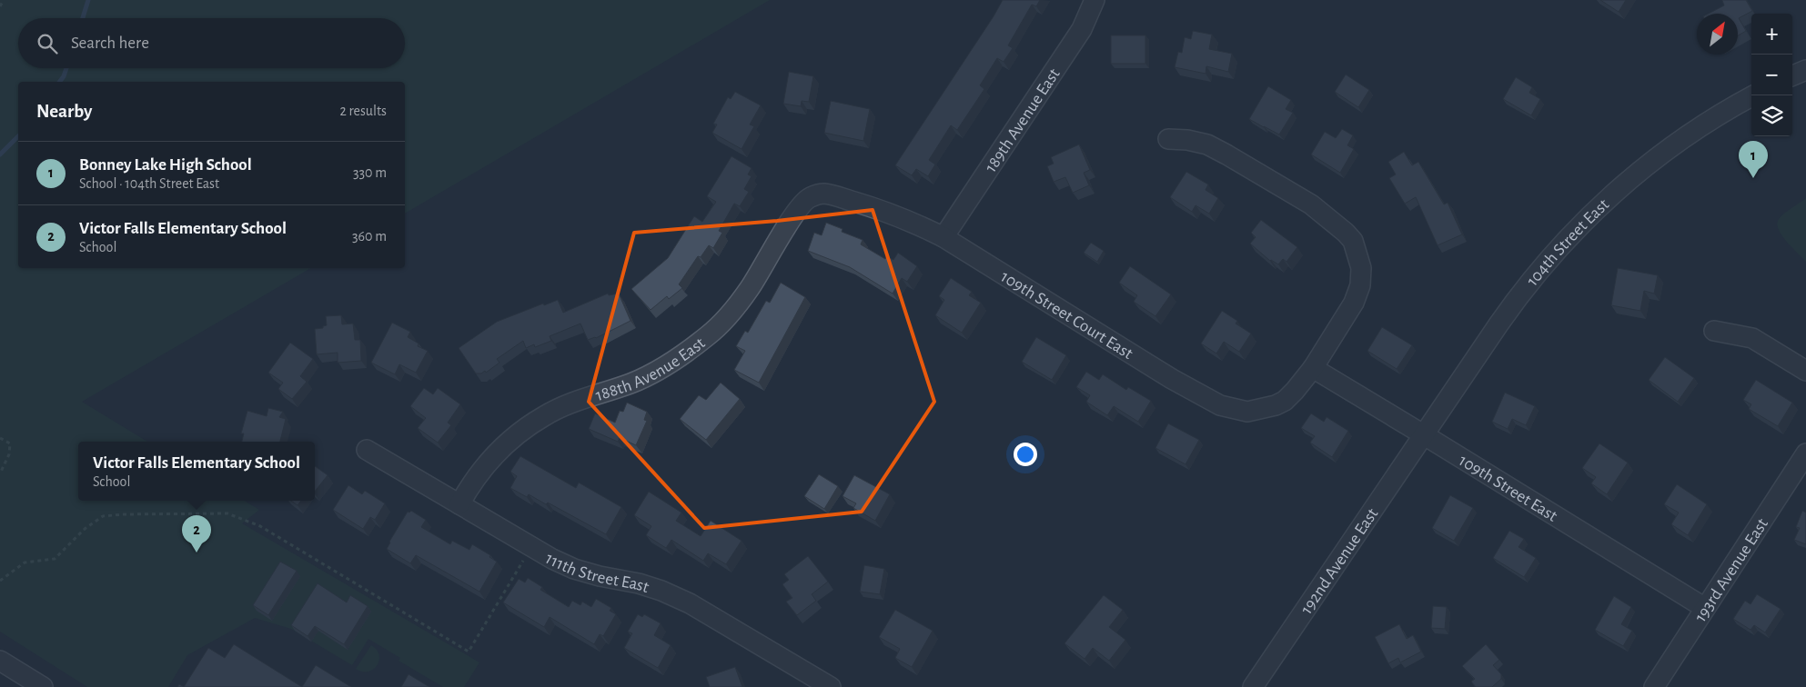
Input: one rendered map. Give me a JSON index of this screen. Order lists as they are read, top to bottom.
{
  "streets": {
    "street": [
      "189th Avenue East",
      "104th Street East",
      "109th Street Court East",
      "188th Avenue East",
      "109th Street East",
      "192nd Avenue East",
      "193rd Avenue East",
      "111th Street East"
    ]
  },
  "crossings": [
    ["189th Avenue East", "109th Street Court East"],
    ["104th Street East", "109th Street East"],
    ["104th Street East", "192nd Avenue East"],
    ["109th Street Court East", "188th Avenue East"],
    ["109th Street Court East", "109th Street East"],
    ["188th Avenue East", "111th Street East"],
    ["109th Street East", "192nd Avenue East"],
    ["109th Street East", "193rd Avenue East"]
  ],
  "north": "top right",
  "page": {
    "map_buttons": ["+", "−"],
    "search": "Search here",
    "heading": ["Nearby", "2 results"],
    "pins": ["1", "2"],
    "list": [
      {
        "mark": "1",
        "name": "Bonney Lake High School",
        "note": "School · 104th Street East",
        "value": "330 m"
      },
      {
        "mark": "2",
        "name": "Victor Falls Elementary School",
        "note": "School",
        "value": "360 m"
      }
    ],
    "popup": ["Victor Falls Elementary School", "School"]
  }
}
